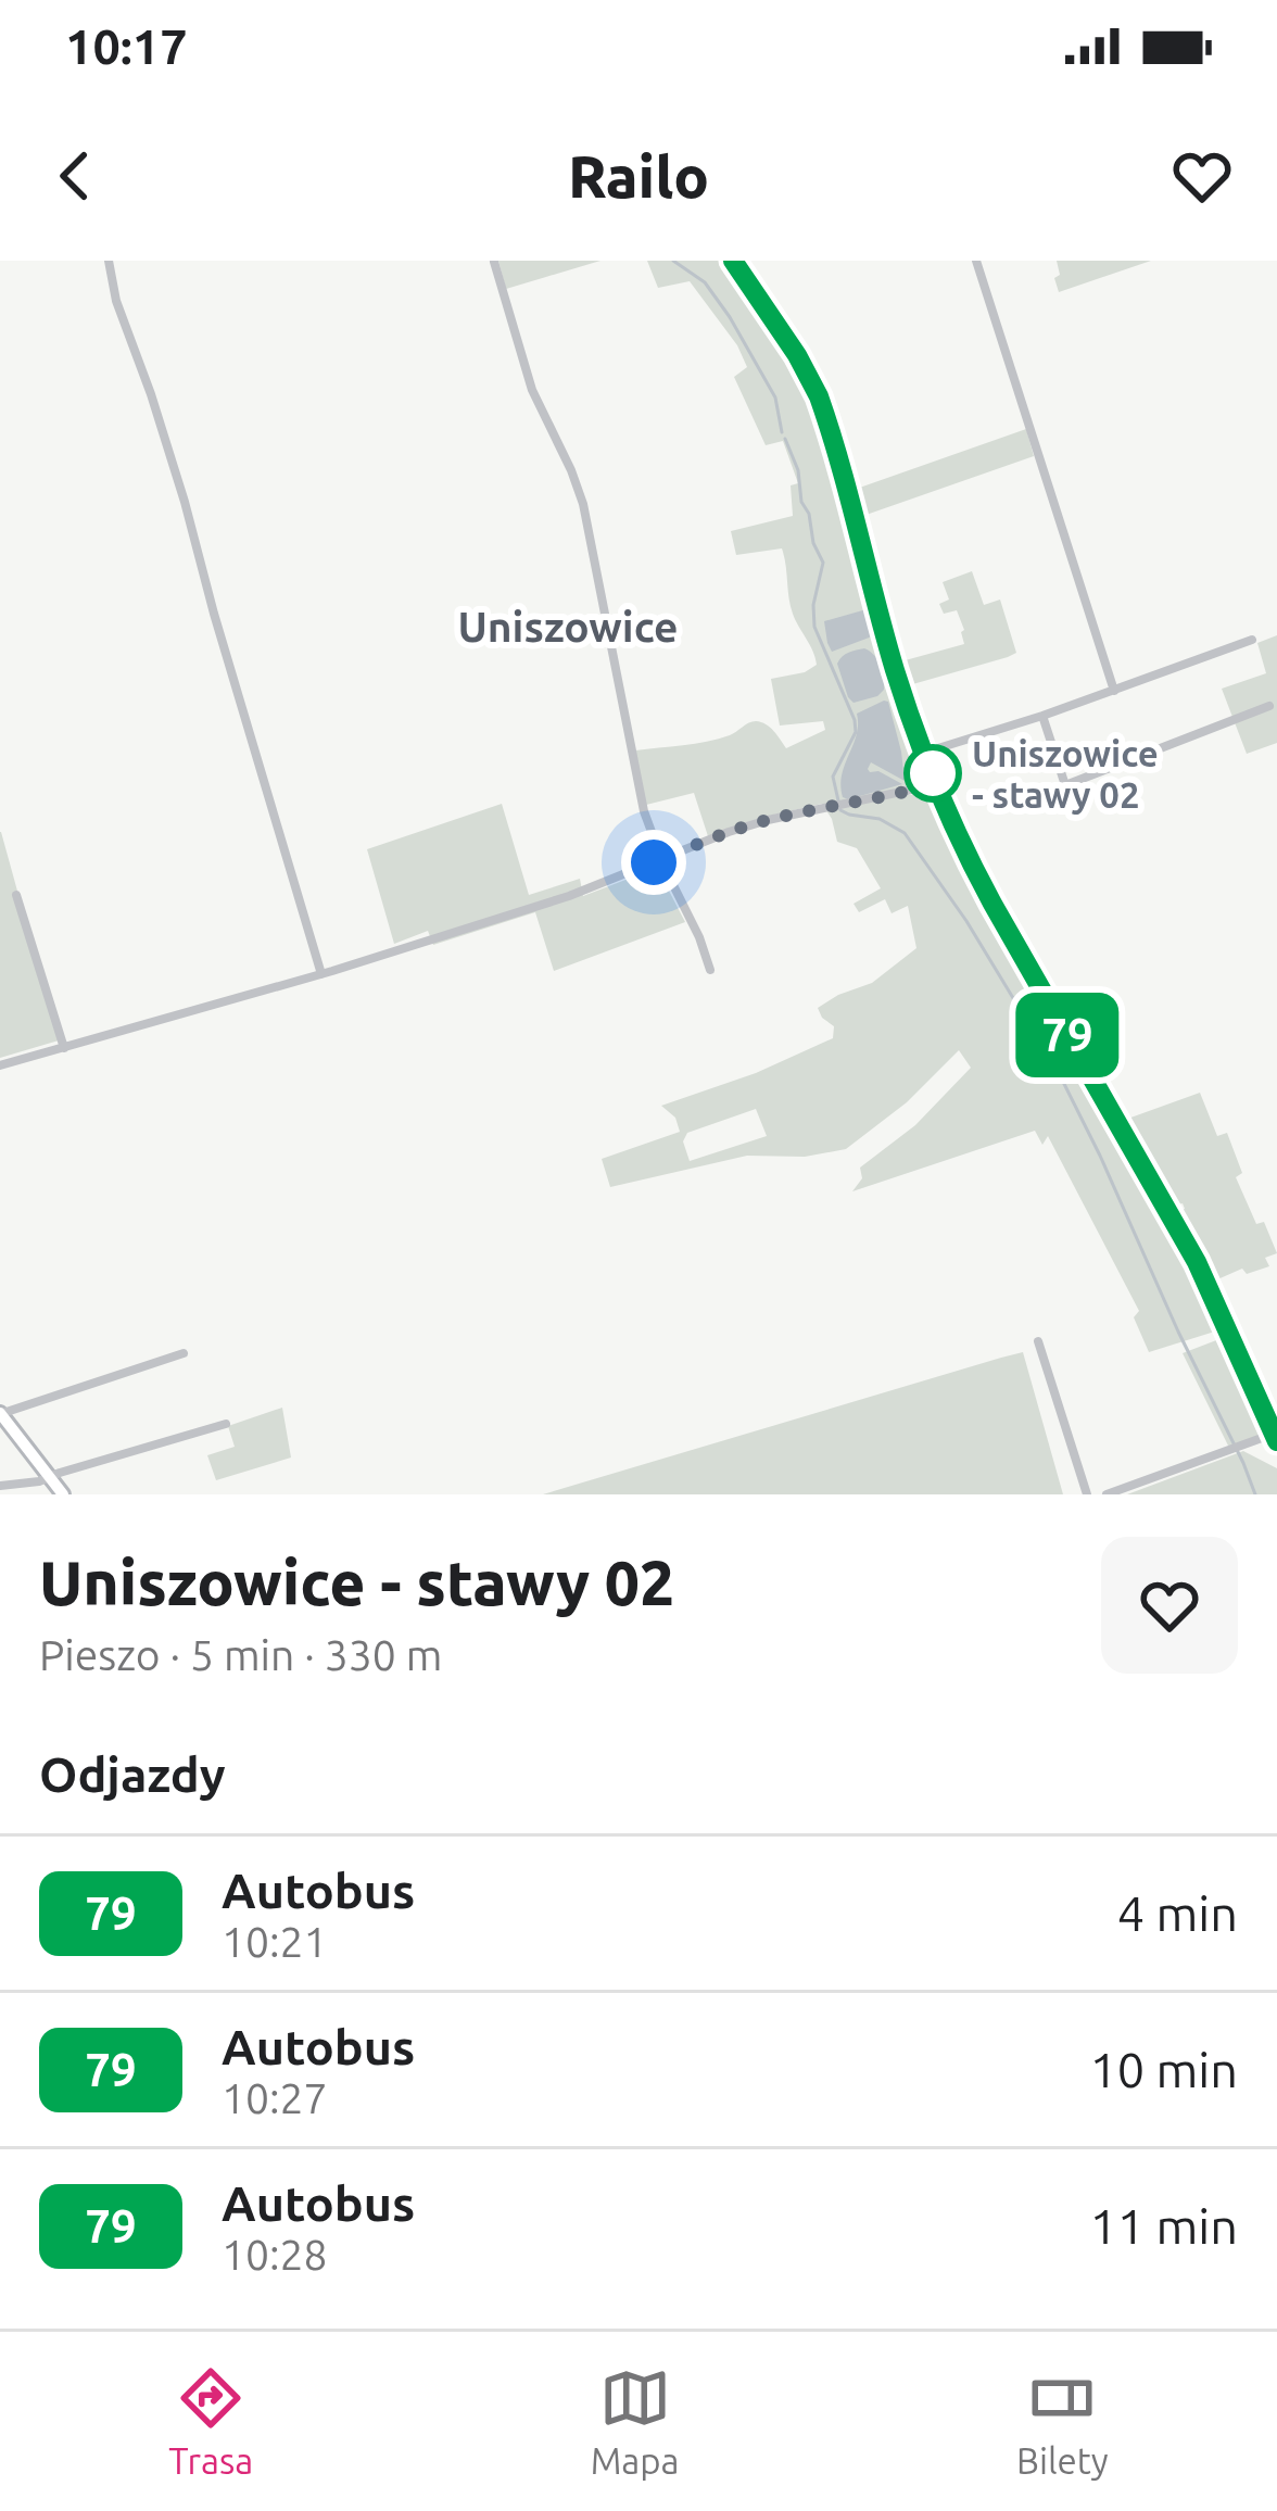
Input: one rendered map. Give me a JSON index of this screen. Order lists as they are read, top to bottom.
{
  "districts": ["Uniszowice"],
  "places": ["Uniszowice - stawy 02"],
  "lines": ["bus line 79"],
  "page": {
    "status": "10:17",
    "header": "Railo",
    "on_map": "79",
    "heading": [
      ["Uniszowice - stawy 02", "Pieszo · 5 min · 330 m"],
      "Odjazdy"
    ],
    "list": [
      {
        "mark": "79",
        "name": "Autobus",
        "note": "10:21",
        "value": "4 min"
      },
      {
        "mark": "79",
        "name": "Autobus",
        "note": "10:27",
        "value": "10 min"
      },
      {
        "mark": "79",
        "name": "Autobus",
        "note": "10:28",
        "value": "11 min"
      }
    ],
    "tabs": ["Trasa", "Mapa", "Bilety"]
  }
}
